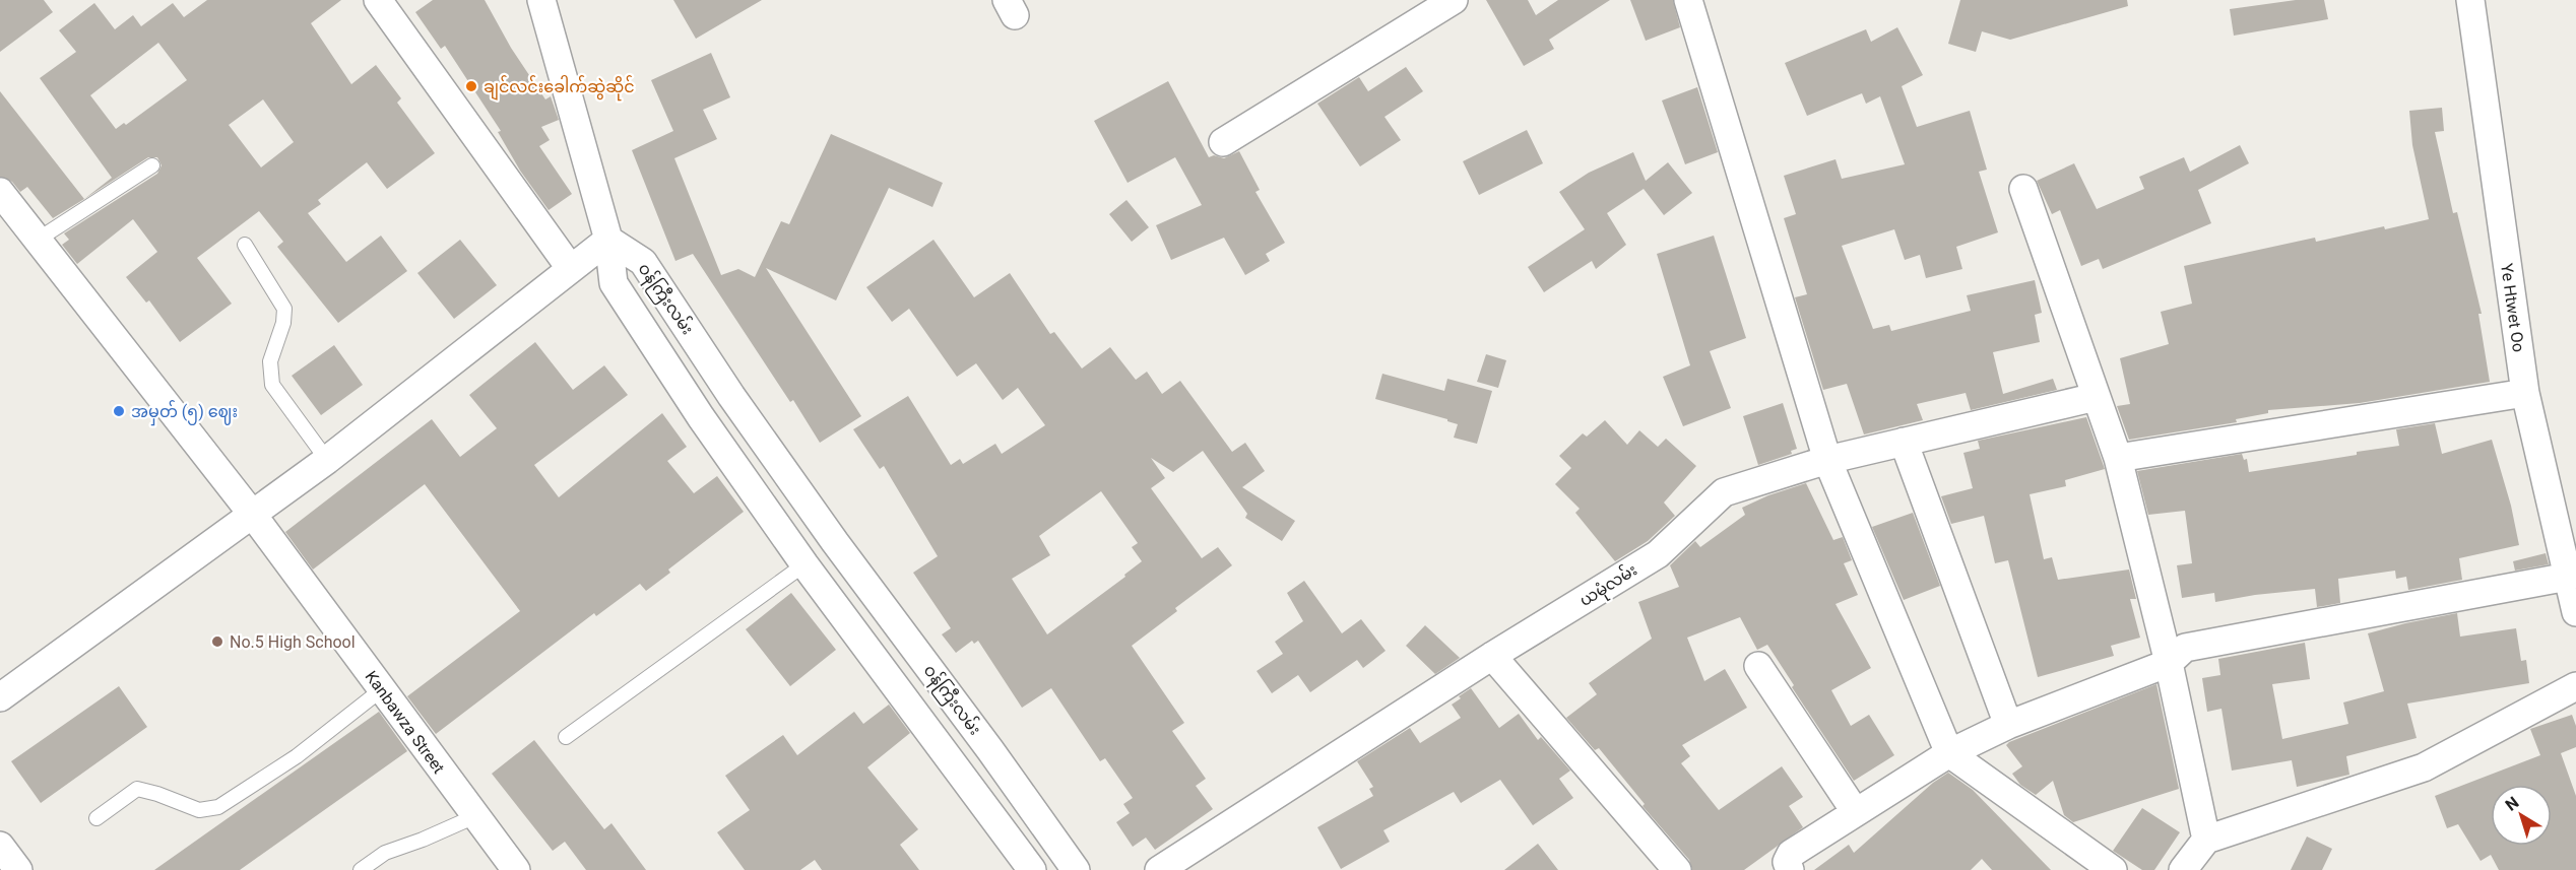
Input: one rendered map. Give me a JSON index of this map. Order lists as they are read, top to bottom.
{
  "streets": {
    "street": [
      "ဝန်ကြီးလမ်း",
      "Ye Htwet Oo",
      "ယမုံလမ်း",
      "Kanbawza Street"
    ]
  },
  "places": ["ချင်လင်းခေါက်ဆွဲဆိုင်", "အမှတ် (၅) ဈေး", "No.5 High School"],
  "north": "top left"
}
